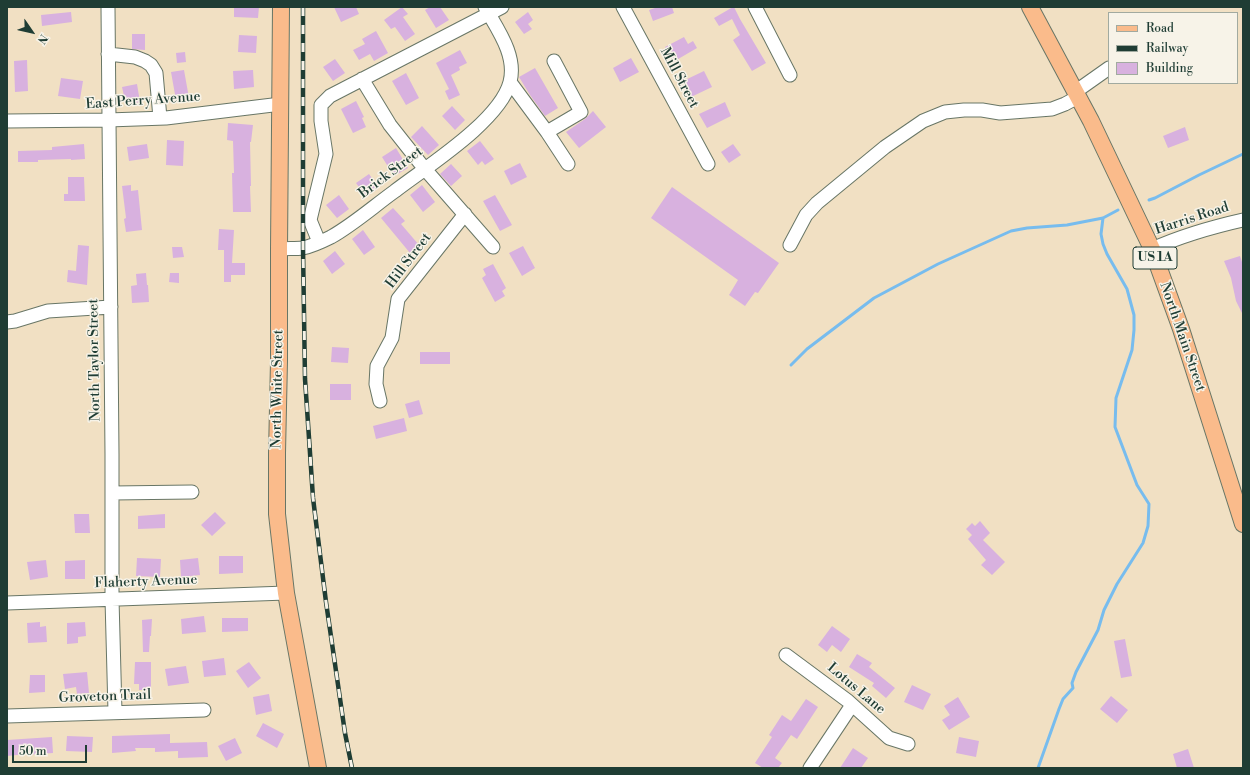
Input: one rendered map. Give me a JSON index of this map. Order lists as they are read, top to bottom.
{
  "streets": {
    "main road": ["US 1A", "North Main Street", "North White Street"],
    "street": [
      "Mill Street",
      "East Perry Avenue",
      "Brick Street",
      "Harris Road",
      "Hill Street",
      "North Taylor Street",
      "Flaherty Avenue",
      "Lotus Lane",
      "Groveton Trail"
    ]
  },
  "crossings": [
    ["East Perry Avenue", "North Taylor Street"],
    ["East Perry Avenue", "North White Street"],
    ["Brick Street", "North White Street"],
    ["Harris Road", "North Main Street"],
    ["North Taylor Street", "Flaherty Avenue"],
    ["North Taylor Street", "Groveton Trail"],
    ["North White Street", "Flaherty Avenue"]
  ],
  "legend": ["Road", "Railway", "Building"],
  "scale_bar": "50 m",
  "north": "bottom right"
}
